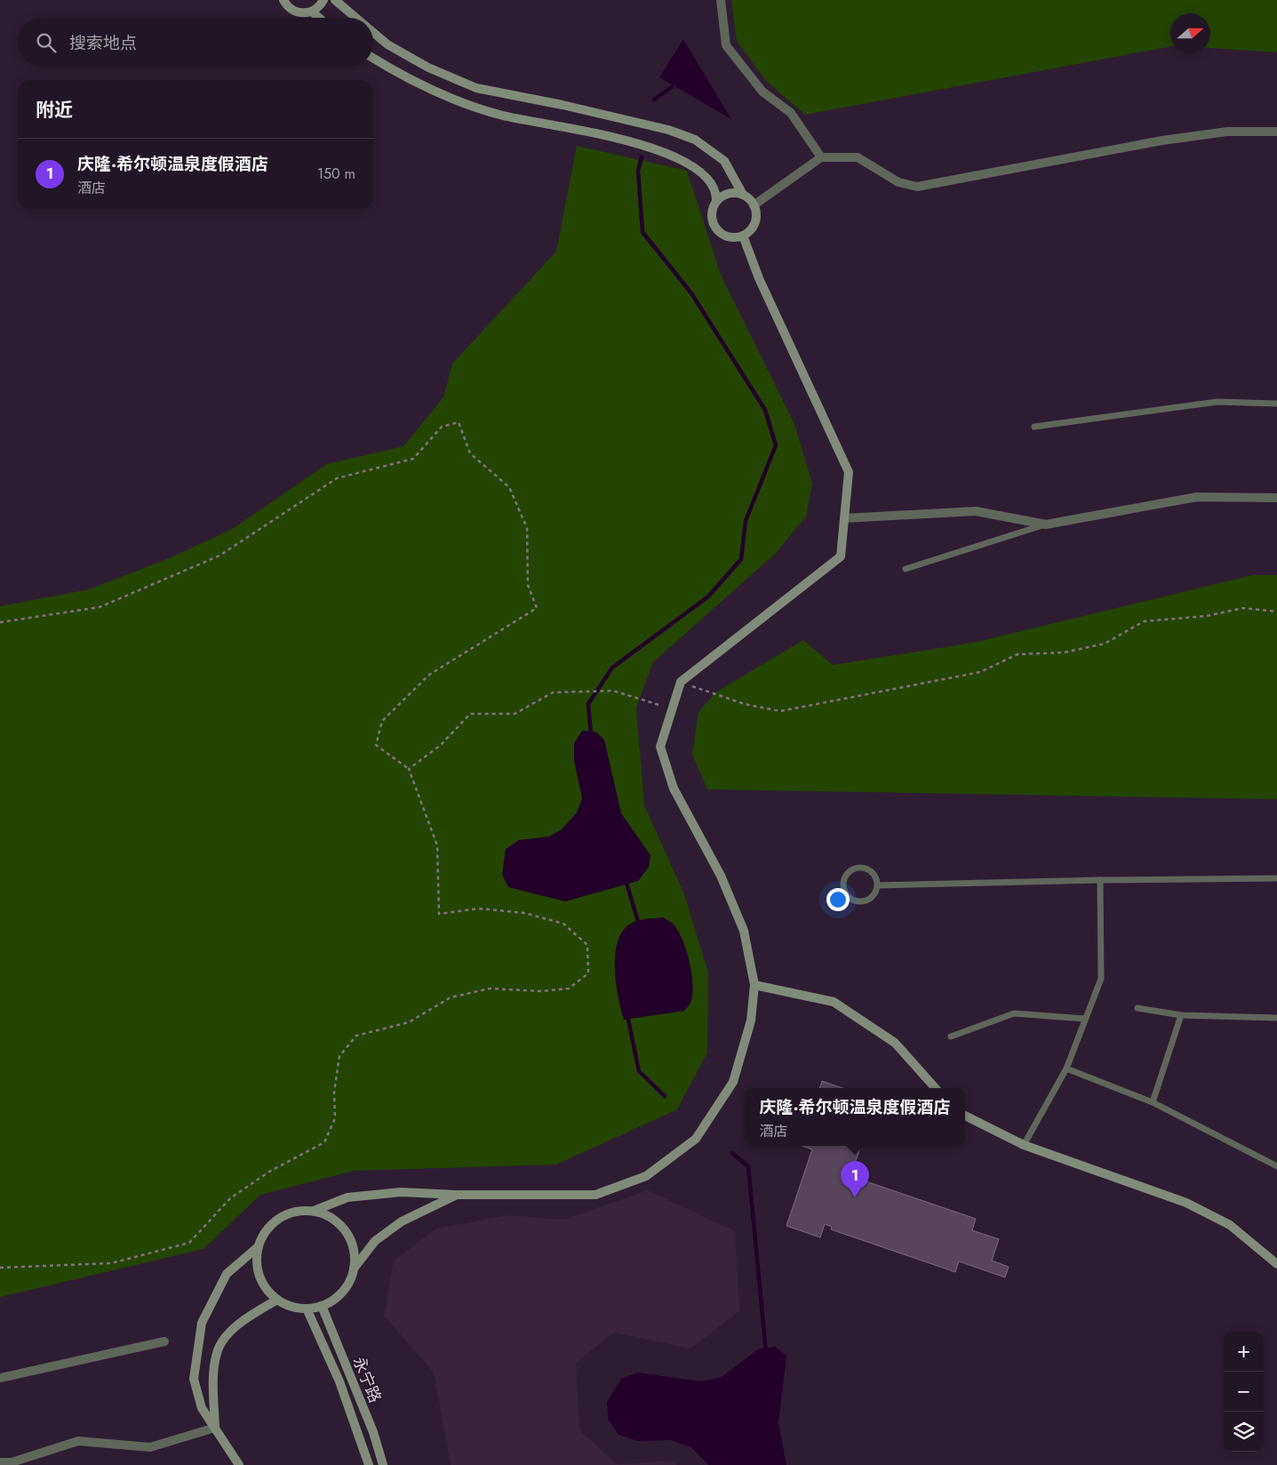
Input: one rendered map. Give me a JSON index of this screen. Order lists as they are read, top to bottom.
{
  "streets": {
    "street": ["永宁路"]
  },
  "north": "right",
  "page": {
    "search": "搜索地点",
    "heading": "附近",
    "list": [
      {
        "mark": "1",
        "name": "庆隆·希尔顿温泉度假酒店",
        "note": "酒店",
        "value": "150 m"
      }
    ],
    "popup": ["庆隆·希尔顿温泉度假酒店", "酒店"],
    "pins": "1",
    "map_buttons": ["+", "−"]
  }
}
